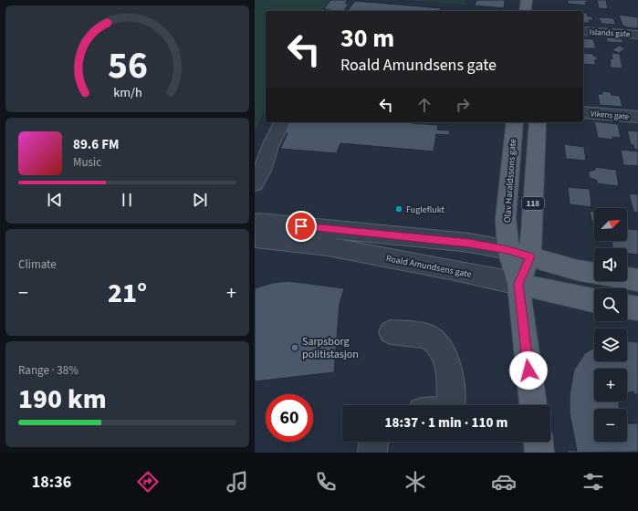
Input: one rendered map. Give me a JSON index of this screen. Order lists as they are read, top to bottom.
{
  "streets": {
    "main road": ["Olav Haraldssons gate", "118", "Roald Amundsens gate"],
    "street": ["Islands gate", "Vikens gate"]
  },
  "crossings": [
    ["Olav Haraldssons gate", "118"],
    ["Olav Haraldssons gate", "Roald Amundsens gate"],
    ["118", "Roald Amundsens gate"]
  ],
  "places": ["Fugleflukt", "Sarpsborg politistasjon"],
  "north": "top right",
  "page": {
    "turn": ["30 m", "Roald Amundsens gate"],
    "song": ["89.6 FM", "Music"],
    "map_buttons": ["+", "−"],
    "tile": [
      "Climate",
      ["Range · 38%", "190 km"]
    ],
    "heat": ["−", "21°", "+"],
    "limit": "60",
    "trip": "18:37 · 1 min · 110 m",
    "tabs": "18:36",
    "gauge": ["56", "km/h"]
  }
}
